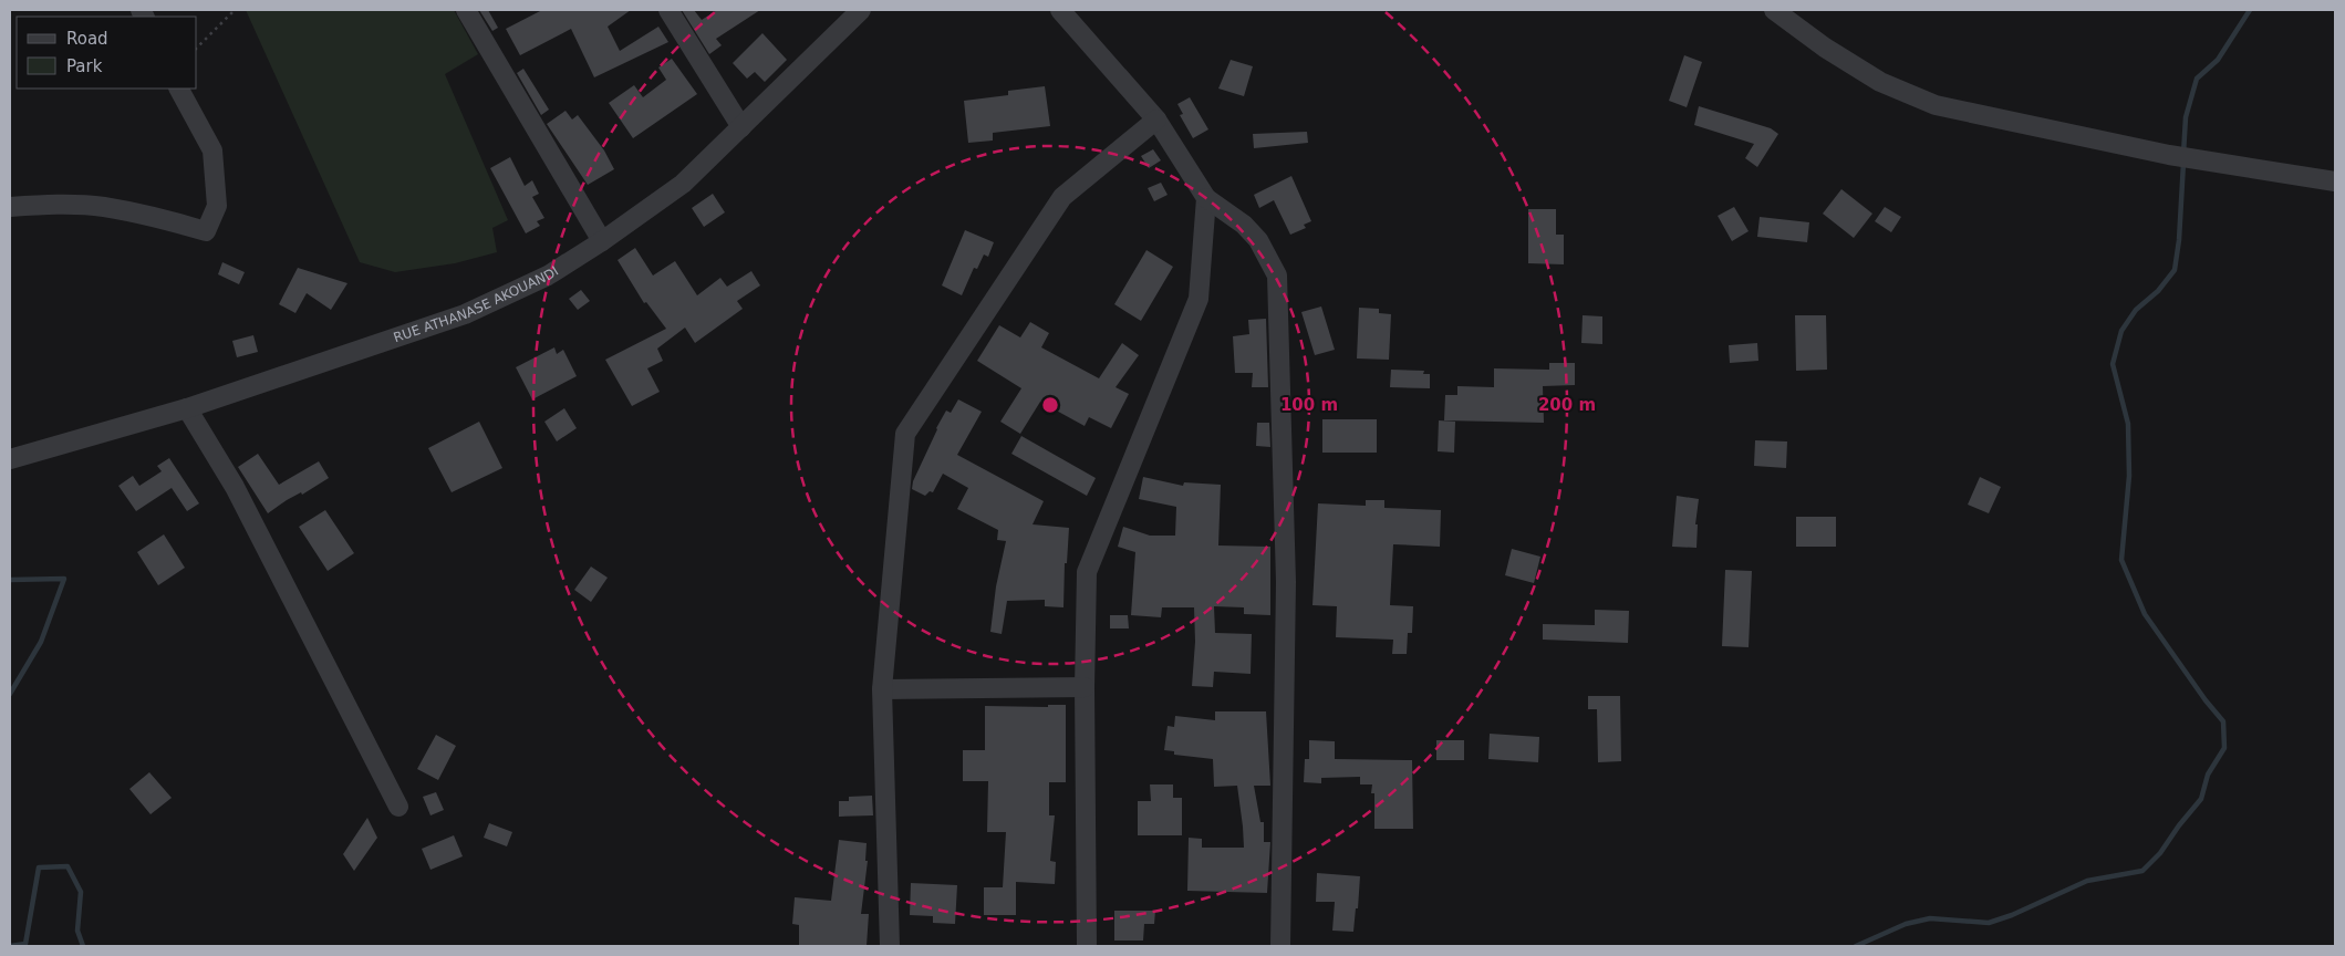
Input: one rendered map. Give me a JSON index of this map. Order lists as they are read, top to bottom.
{
  "streets": {
    "street": ["RUE ATHANASE AKOUANDI"]
  },
  "legend": ["Road", "Park"],
  "rings": ["100 m", "200 m"]
}
